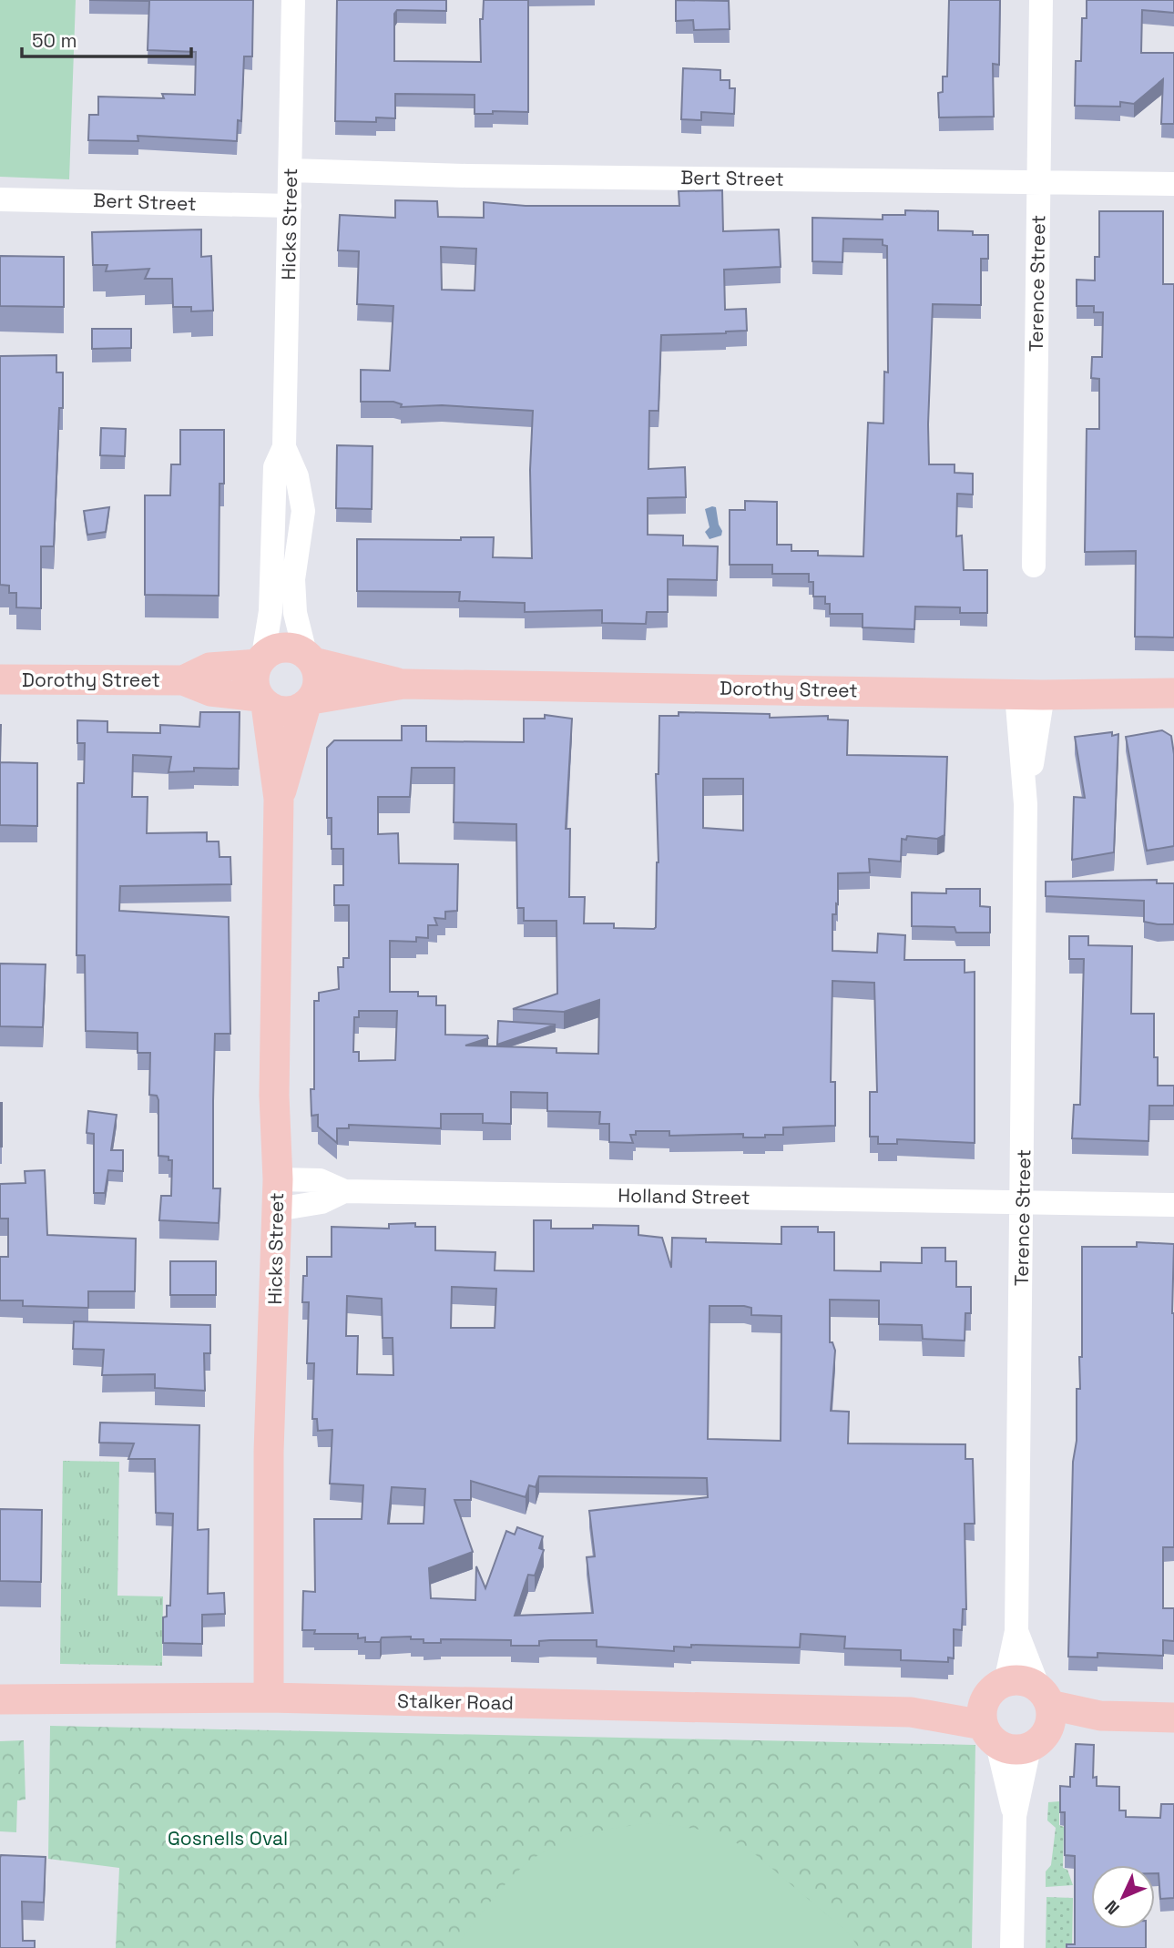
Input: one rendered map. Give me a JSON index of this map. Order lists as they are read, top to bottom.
{
  "streets": {
    "main road": ["Hicks Street", "Dorothy Street", "Stalker Road"],
    "street": ["Bert Street", "Terence Street", "Holland Street"]
  },
  "crossings": [
    ["Bert Street", "Hicks Street"],
    ["Bert Street", "Terence Street"],
    ["Hicks Street", "Dorothy Street"],
    ["Hicks Street", "Holland Street"],
    ["Hicks Street", "Stalker Road"],
    ["Terence Street", "Dorothy Street"],
    ["Terence Street", "Holland Street"],
    ["Terence Street", "Stalker Road"]
  ],
  "parks": ["Gosnells Oval"],
  "scale_bar": "50 m",
  "north": "bottom left"
}
